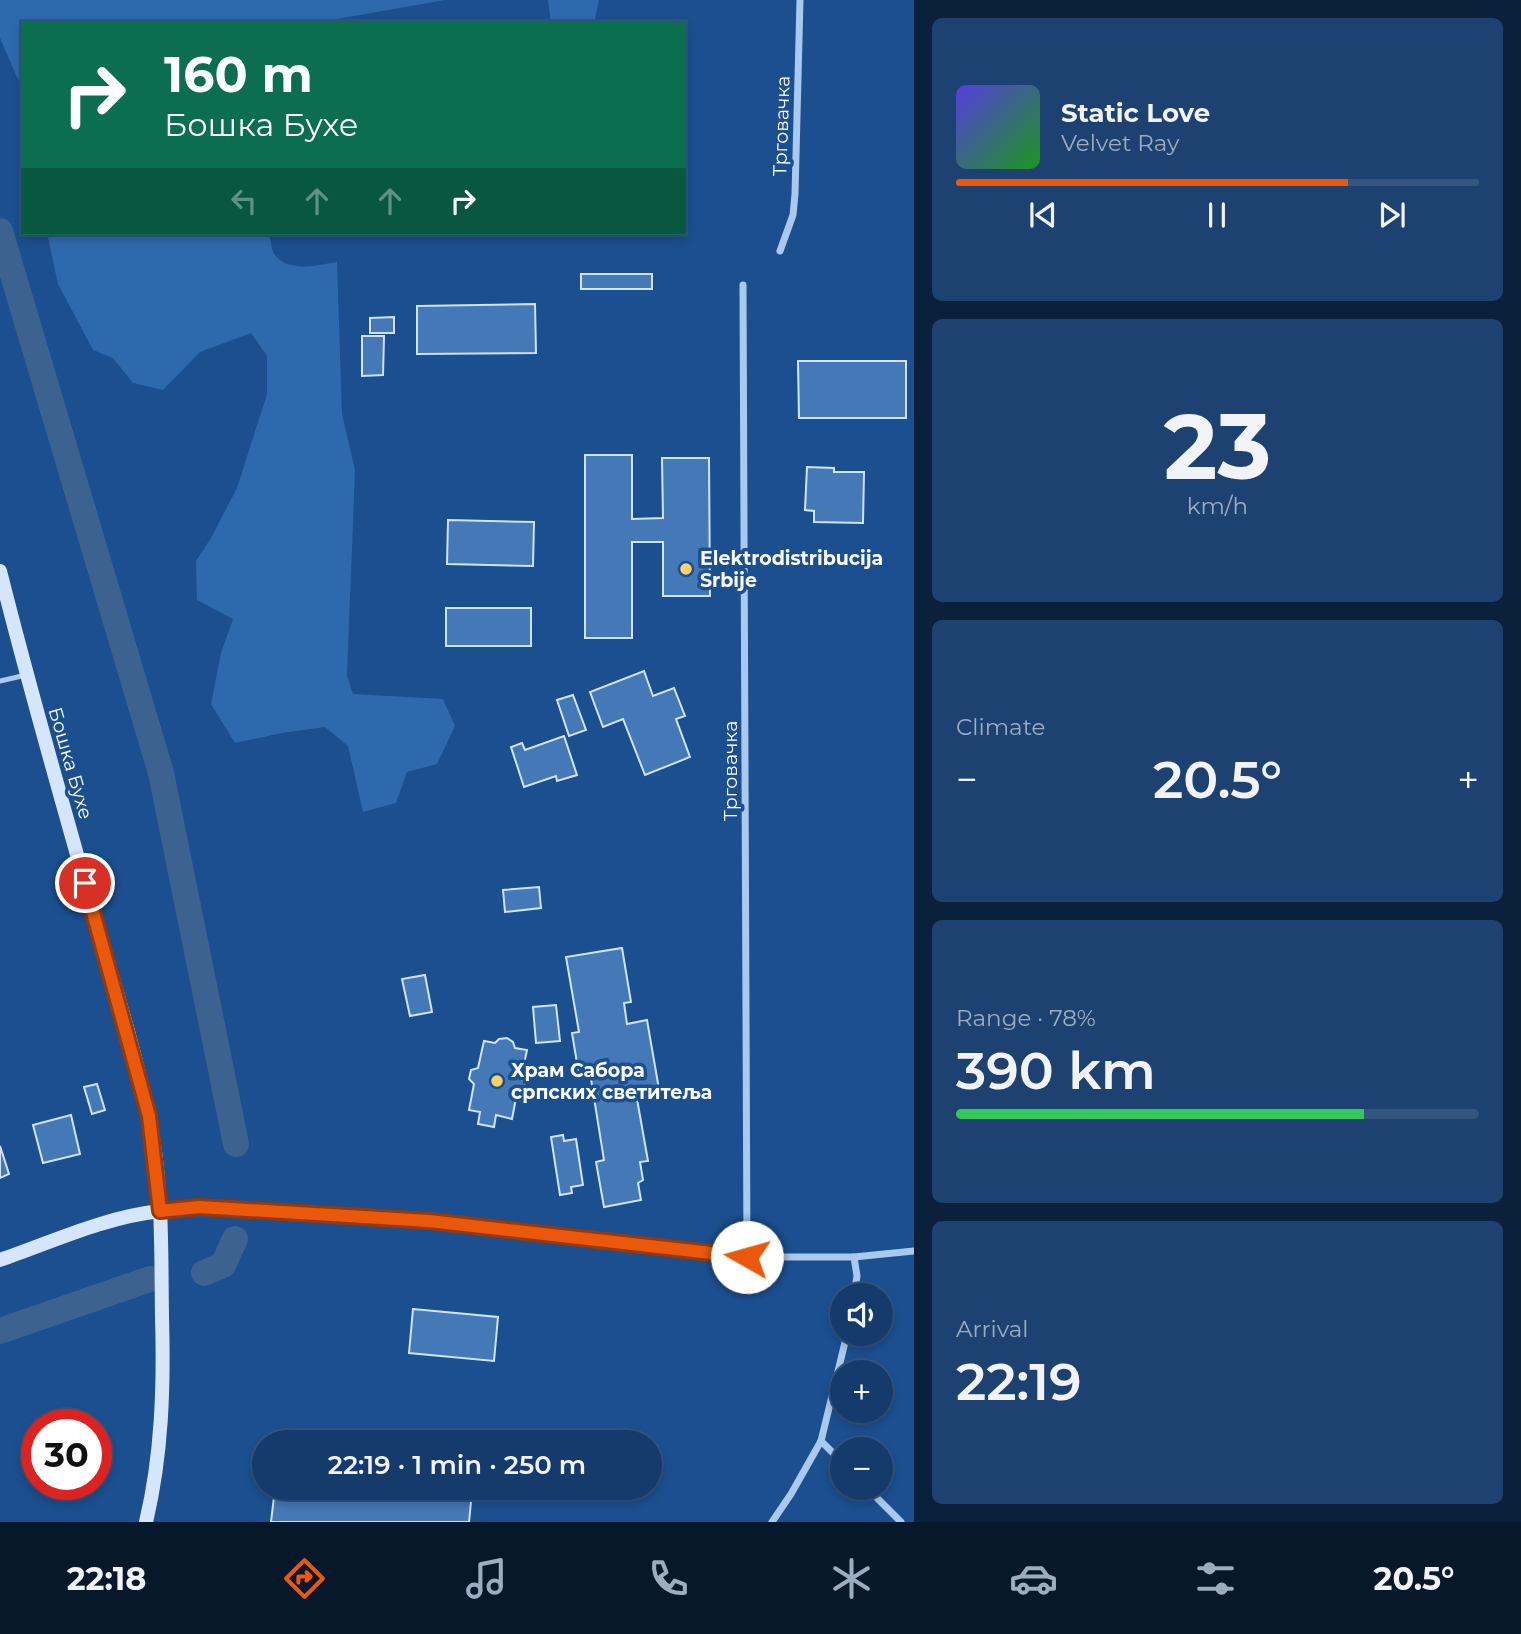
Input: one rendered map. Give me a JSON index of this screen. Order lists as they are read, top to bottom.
{
  "streets": {
    "main road": ["Бошка Бухе"],
    "street": ["Трговачка"]
  },
  "places": ["Elektrodistribucija Srbije", "Храм Сабора српских светитеља"],
  "page": {
    "turn": ["160 m", "Бошка Бухе"],
    "song": ["Static Love", "Velvet Ray"],
    "tile": [
      ["23", "km/h"],
      "Climate",
      ["Range · 78%", "390 km"],
      ["Arrival", "22:19"]
    ],
    "heat": ["−", "20.5°", "+"],
    "map_buttons": ["+", "−"],
    "limit": "30",
    "trip": "22:19 · 1 min · 250 m",
    "tabs": ["22:18", "20.5°"]
  }
}
